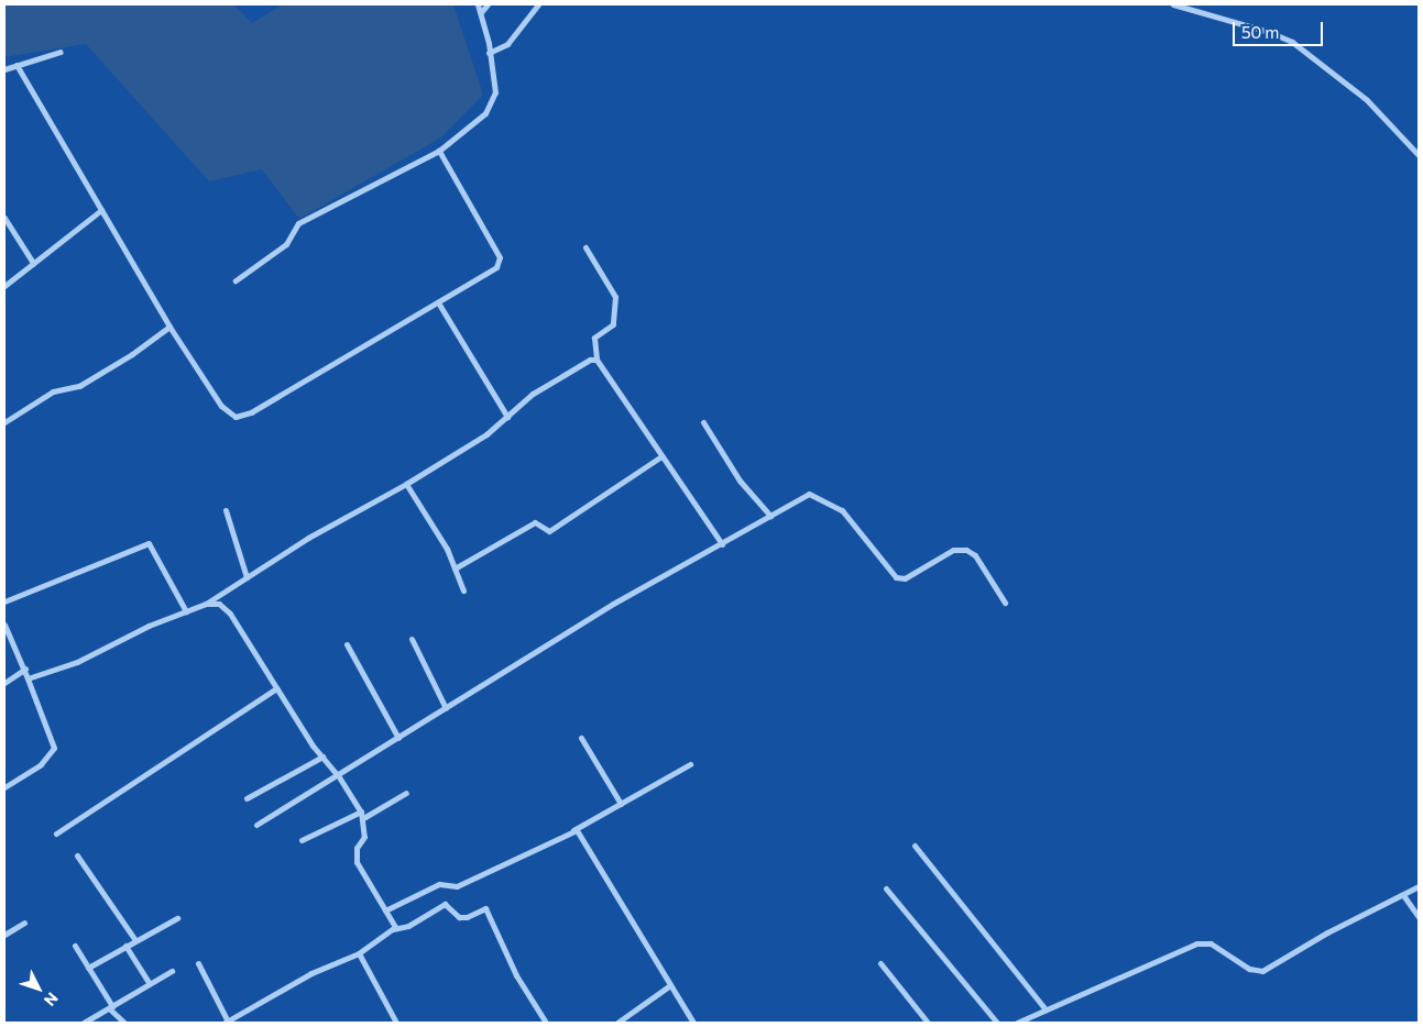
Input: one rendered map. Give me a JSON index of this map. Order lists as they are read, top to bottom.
{
  "scale_bar": "50 m",
  "north": "bottom right"
}
